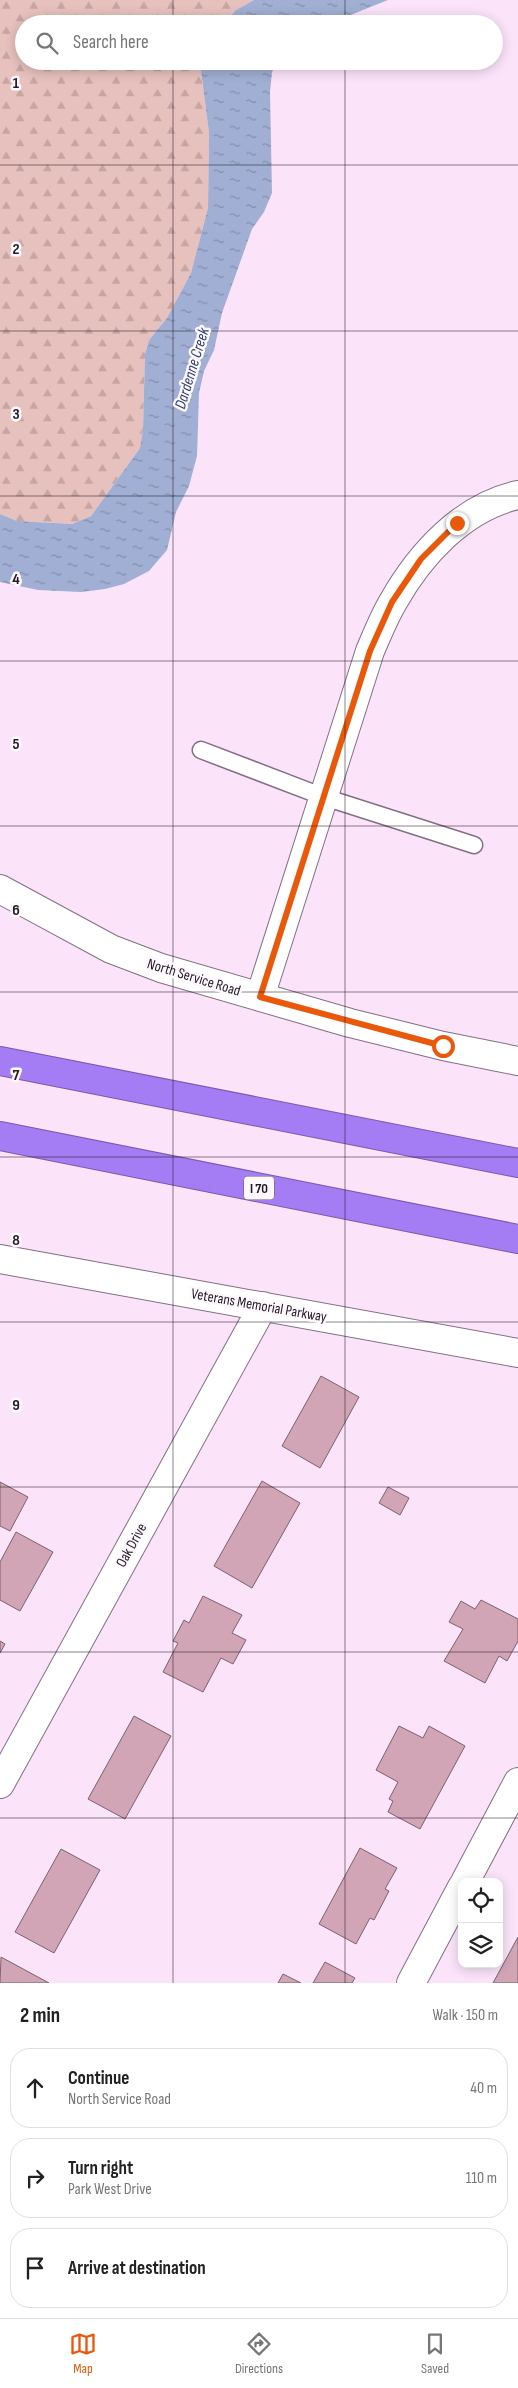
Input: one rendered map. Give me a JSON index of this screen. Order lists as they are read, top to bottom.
{
  "streets": {
    "highway": ["I 70"],
    "street": ["North Service Road", "Veterans Memorial Parkway", "Oak Drive"]
  },
  "crossings": [
    ["Veterans Memorial Parkway", "Oak Drive"]
  ],
  "water": ["Dardenne Creek"],
  "page": {
    "search": "Search here",
    "heading": ["2 min", "Walk · 150 m"],
    "list": [
      ["Continue", "North Service Road", "40 m"],
      ["Turn right", "Park West Drive", "110 m"],
      "Arrive at destination"
    ],
    "nav": ["Map", "Directions", "Saved"]
  },
  "grid": {
    "rows": [
      "1",
      "2",
      "3",
      "4",
      "5",
      "6",
      "7",
      "8",
      "9"
    ]
  }
}
